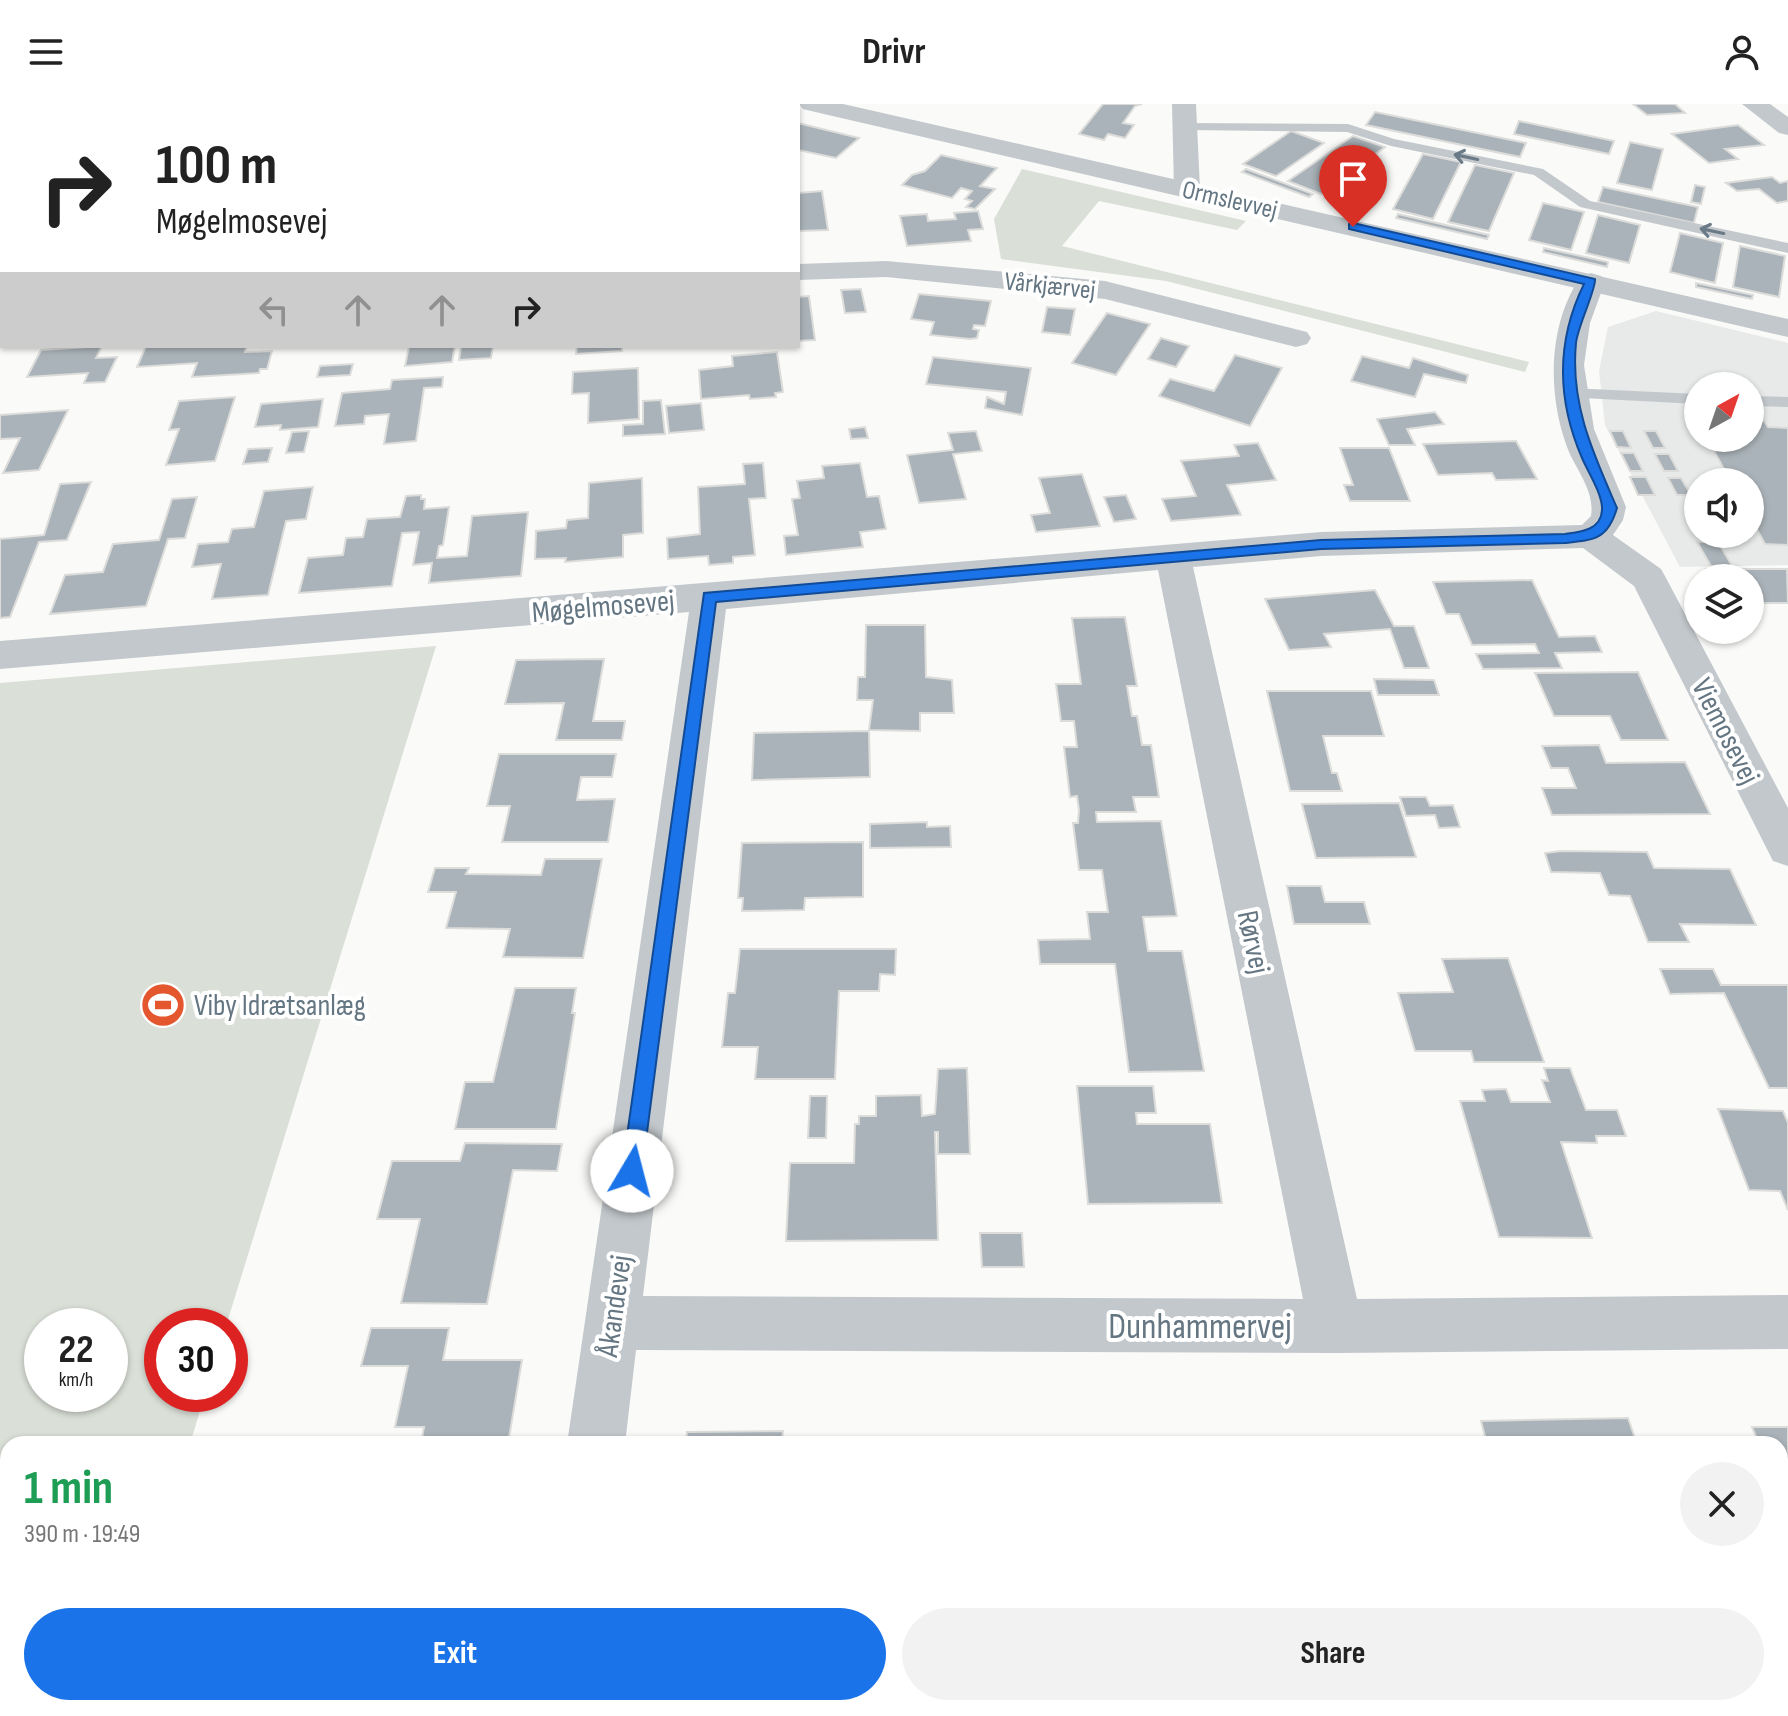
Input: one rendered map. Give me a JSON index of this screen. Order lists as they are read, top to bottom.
{
  "streets": {
    "street": [
      "Ormslevvej",
      "Vårkjærvej",
      "Møgelmosevej",
      "Viemosevej",
      "Rørvej",
      "Åkandevej",
      "Dunhammervej"
    ]
  },
  "crossings": [
    ["Møgelmosevej", "Viemosevej"],
    ["Møgelmosevej", "Rørvej"],
    ["Møgelmosevej", "Åkandevej"],
    ["Rørvej", "Dunhammervej"],
    ["Åkandevej", "Dunhammervej"]
  ],
  "places": {
    "sports": ["Viby Idrætsanlæg"]
  },
  "north": "top right",
  "page": {
    "header": "Drivr",
    "turn": ["100 m", "Møgelmosevej"],
    "speed": "22 km/h",
    "limit": "30",
    "heading": ["1 min", "390 m · 19:49"],
    "buttons": ["Exit", "Share"]
  }
}
